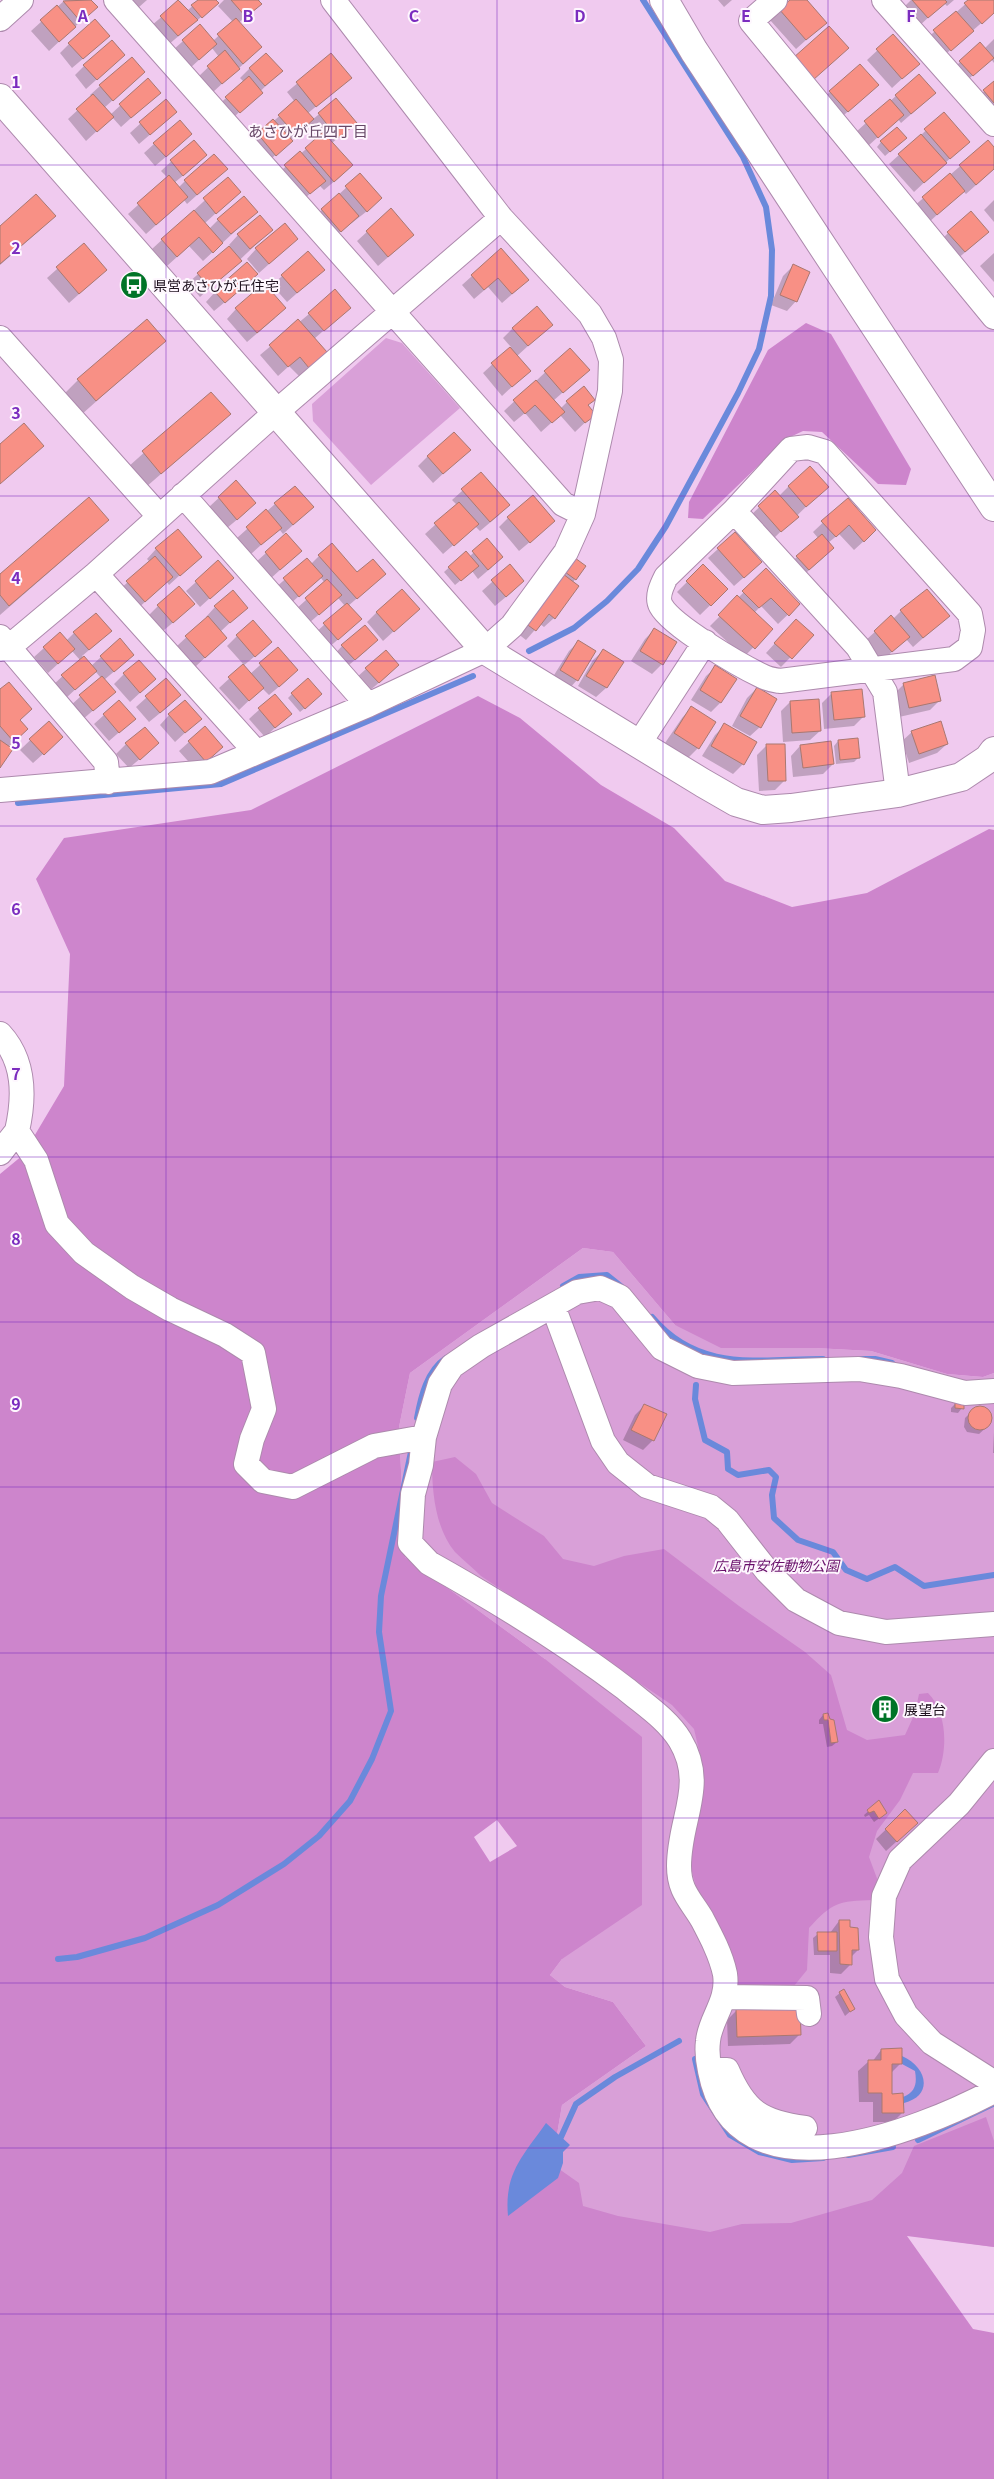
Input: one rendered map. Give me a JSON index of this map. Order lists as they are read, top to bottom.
{
  "districts": ["あさひが丘四丁目"],
  "parks": ["広島市安佐動物公園"],
  "places": {
    "bus stop": ["県営あさひが丘住宅"],
    "building": ["展望台"]
  },
  "grid": {
    "columns": [
      "A",
      "B",
      "C",
      "D",
      "E",
      "F"
    ],
    "rows": [
      "1",
      "2",
      "3",
      "4",
      "5",
      "6",
      "7",
      "8",
      "9"
    ]
  }
}
